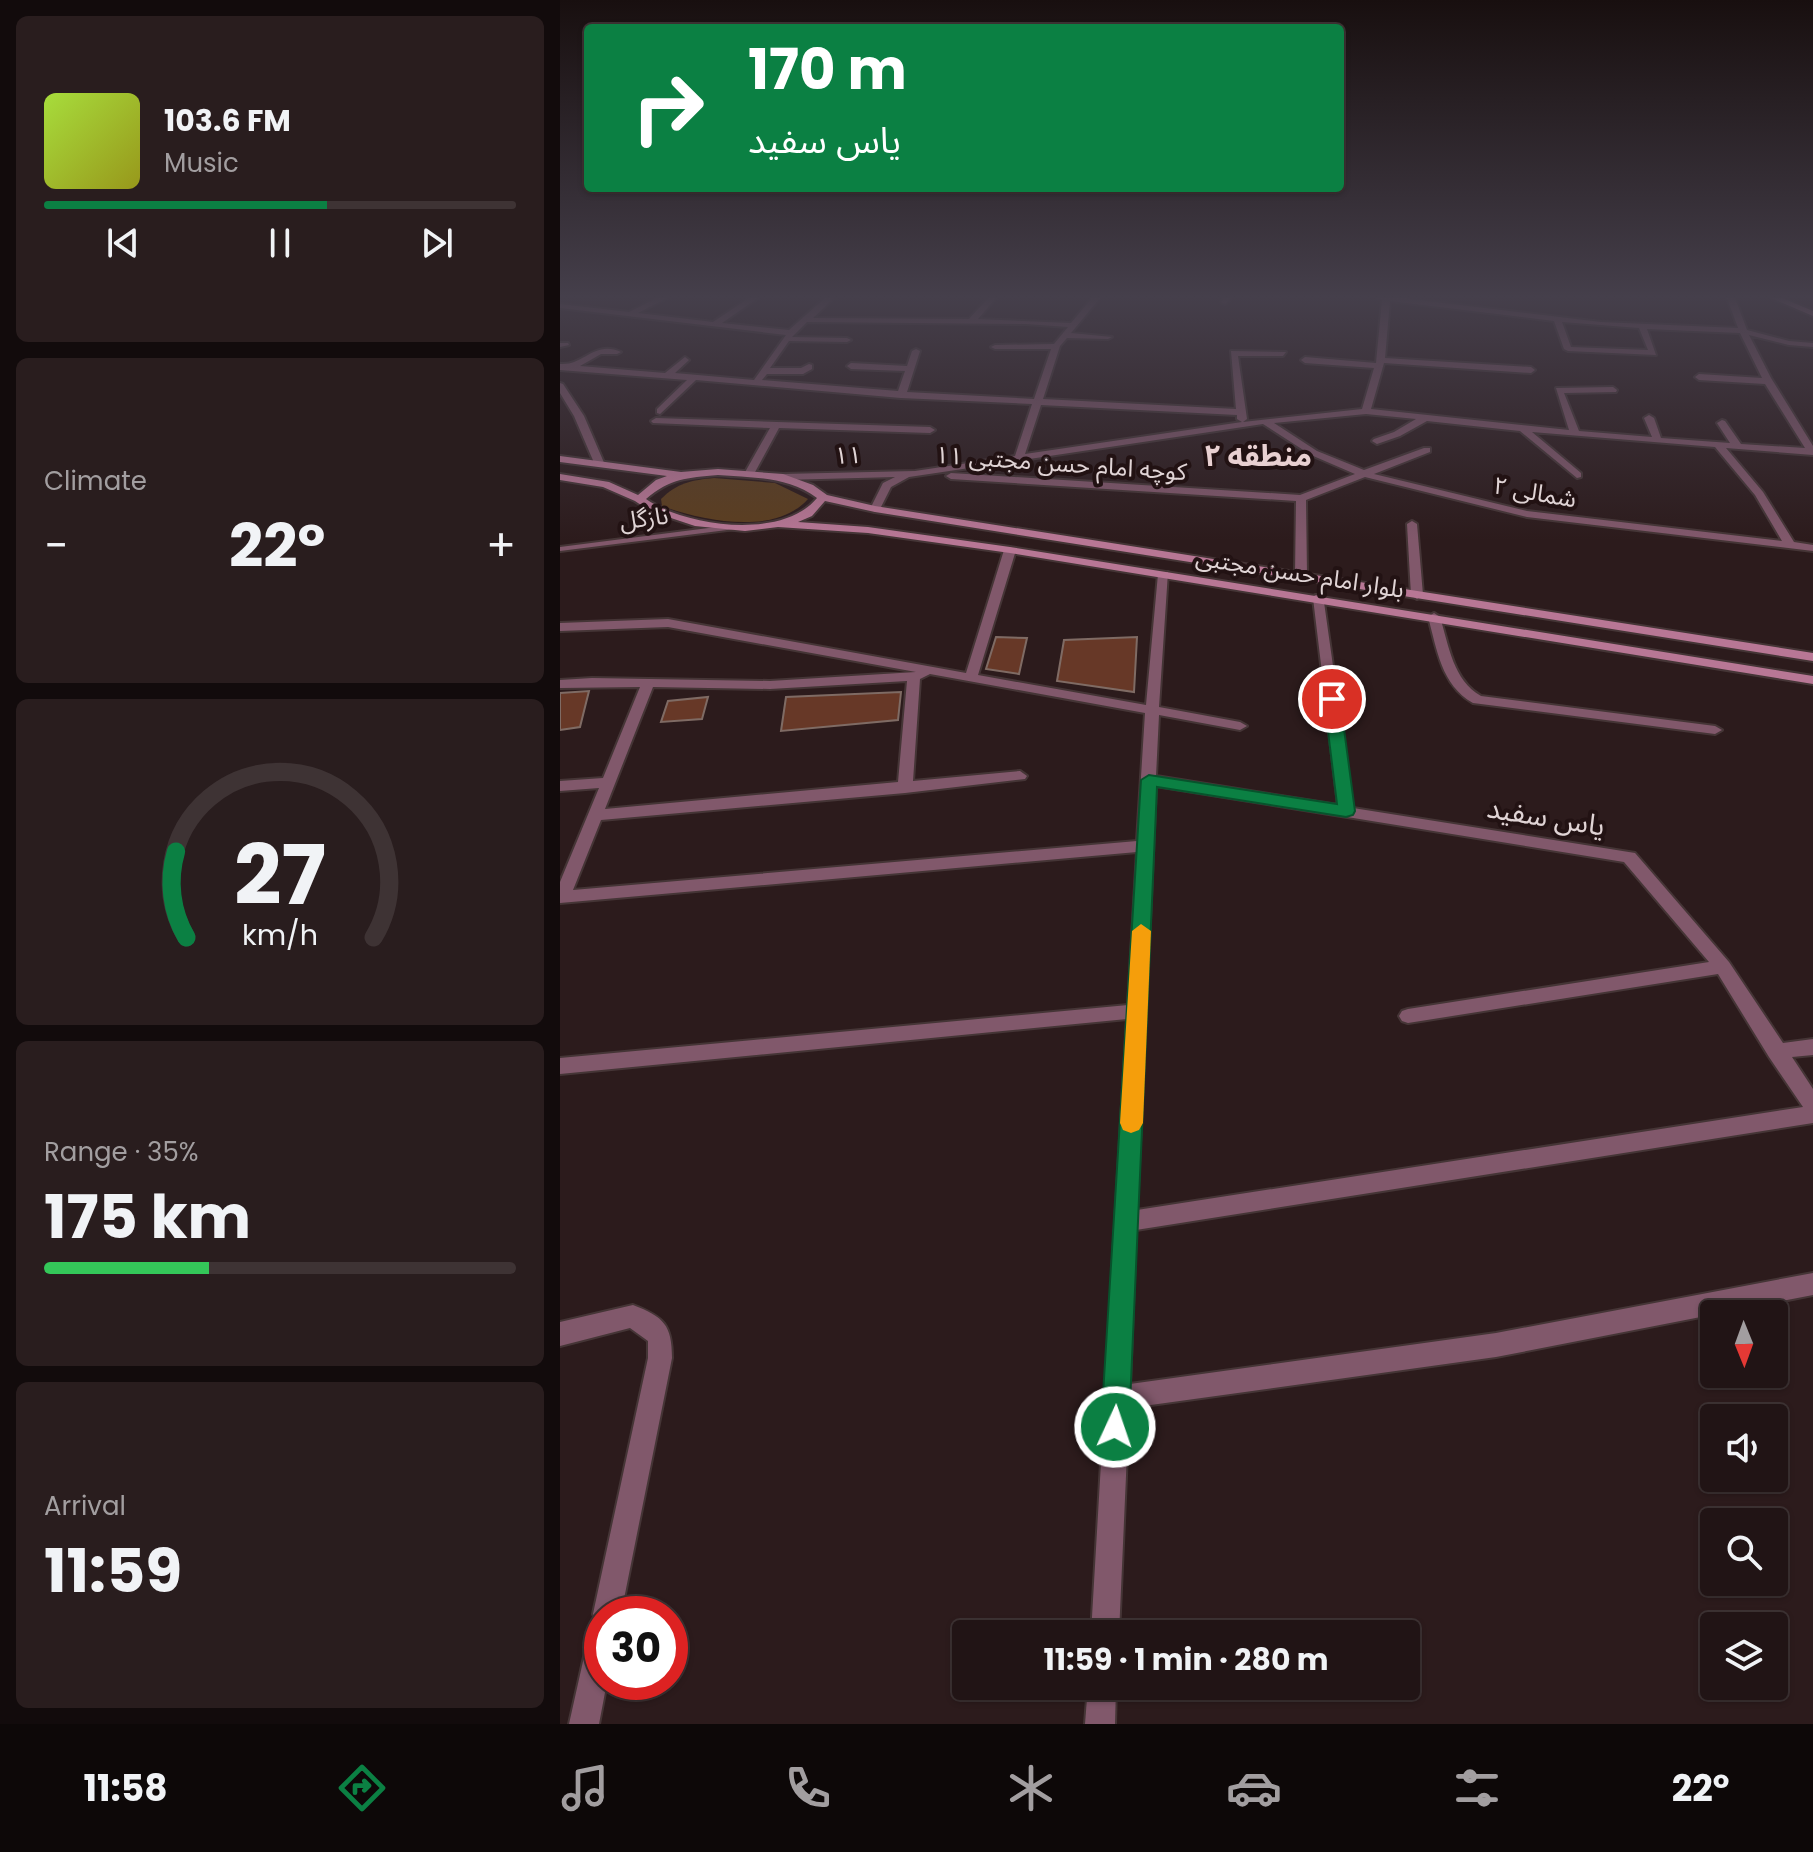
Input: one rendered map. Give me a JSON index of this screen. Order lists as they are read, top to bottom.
{
  "streets": {
    "main road": ["بلوار امام حسن مجتبی"],
    "street": [
      "۱۱",
      "کوچه امام حسن مجتبی ۱۱",
      "۲ شمالی",
      "یاس سفید"
    ],
    "lane": ["نازگل"]
  },
  "crossings": [
    ["۱۱", "کوچه امام حسن مجتبی ۱۱"],
    ["۱۱", "۲ شمالی"],
    ["۱۱", "بلوار امام حسن مجتبی"]
  ],
  "districts": ["منطقه ۲"],
  "north": "bottom",
  "page": {
    "turn": ["170 m", "یاس سفید"],
    "song": ["103.6 FM", "Music"],
    "tile": [
      "Climate",
      ["Range · 35%", "175 km"],
      ["Arrival", "11:59"]
    ],
    "heat": ["−", "22°", "+"],
    "limit": "30",
    "trip": "11:59 · 1 min · 280 m",
    "tabs": ["11:58", "22°"],
    "gauge": ["27", "km/h"]
  }
}
